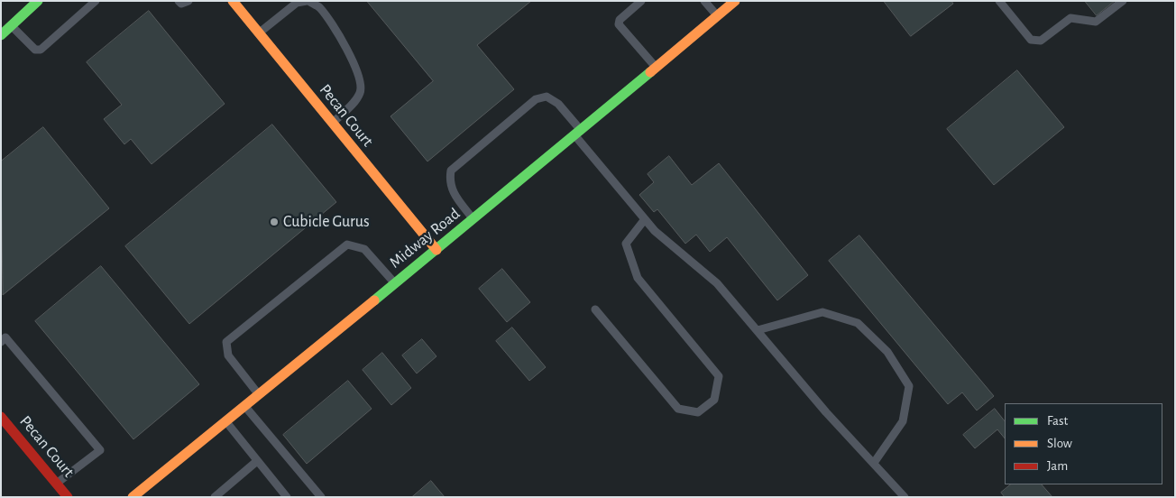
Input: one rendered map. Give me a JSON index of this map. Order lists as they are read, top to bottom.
{
  "streets": {
    "main road": ["Pecan Court", "Midway Road"]
  },
  "crossings": [
    ["Pecan Court", "Midway Road"]
  ],
  "places": ["Cubicle Gurus"],
  "legend": ["Fast", "Slow", "Jam"]
}
